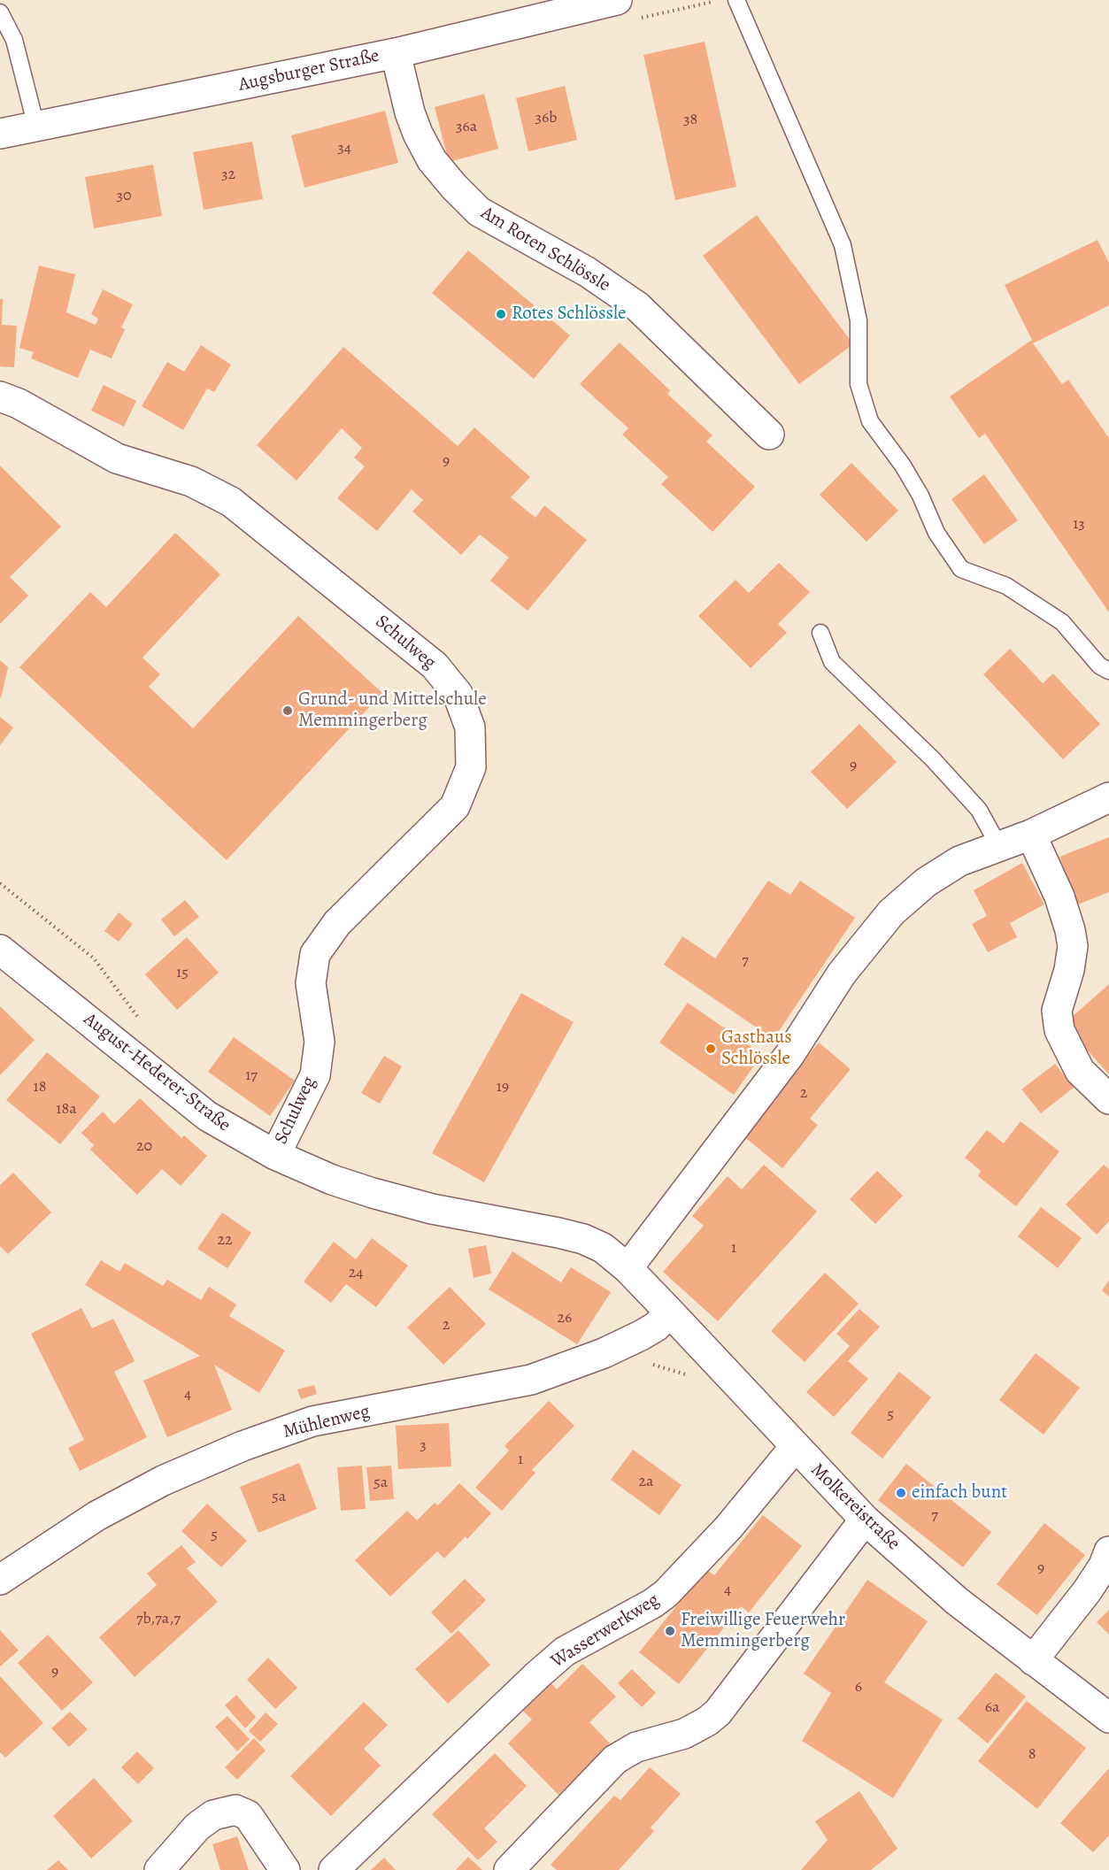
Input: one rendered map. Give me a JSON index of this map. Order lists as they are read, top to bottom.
{
  "streets": {
    "street": [
      "Augsburger Straße",
      "Am Roten Schlössle",
      "Schulweg",
      "August-Hederer-Straße",
      "Mühlenweg",
      "Molkereistraße",
      "Wasserwerkweg"
    ]
  },
  "crossings": [
    ["Augsburger Straße", "Am Roten Schlössle"],
    ["Schulweg", "August-Hederer-Straße"],
    ["August-Hederer-Straße", "Molkereistraße"],
    ["Mühlenweg", "Molkereistraße"],
    ["Molkereistraße", "Wasserwerkweg"]
  ],
  "places": [
    "Rotes Schlössle",
    "Grund- und Mittelschule Memmingerberg",
    "Gasthaus Schlössle",
    "einfach bunt",
    "Freiwillige Feuerwehr Memmingerberg"
  ],
  "house_numbers": [
    "36b",
    "38",
    "36a",
    "34",
    "32",
    "30",
    "9",
    "13",
    "9",
    "7",
    "15",
    "17",
    "18",
    "19",
    "2",
    "18a",
    "20",
    "22",
    "1",
    "24",
    "26",
    "2",
    "4",
    "5",
    "3",
    "1",
    "2a",
    "5a",
    "5a",
    "7",
    "5",
    "9",
    "4",
    "7b,7a,7",
    "9",
    "6",
    "6a",
    "8"
  ]
}
